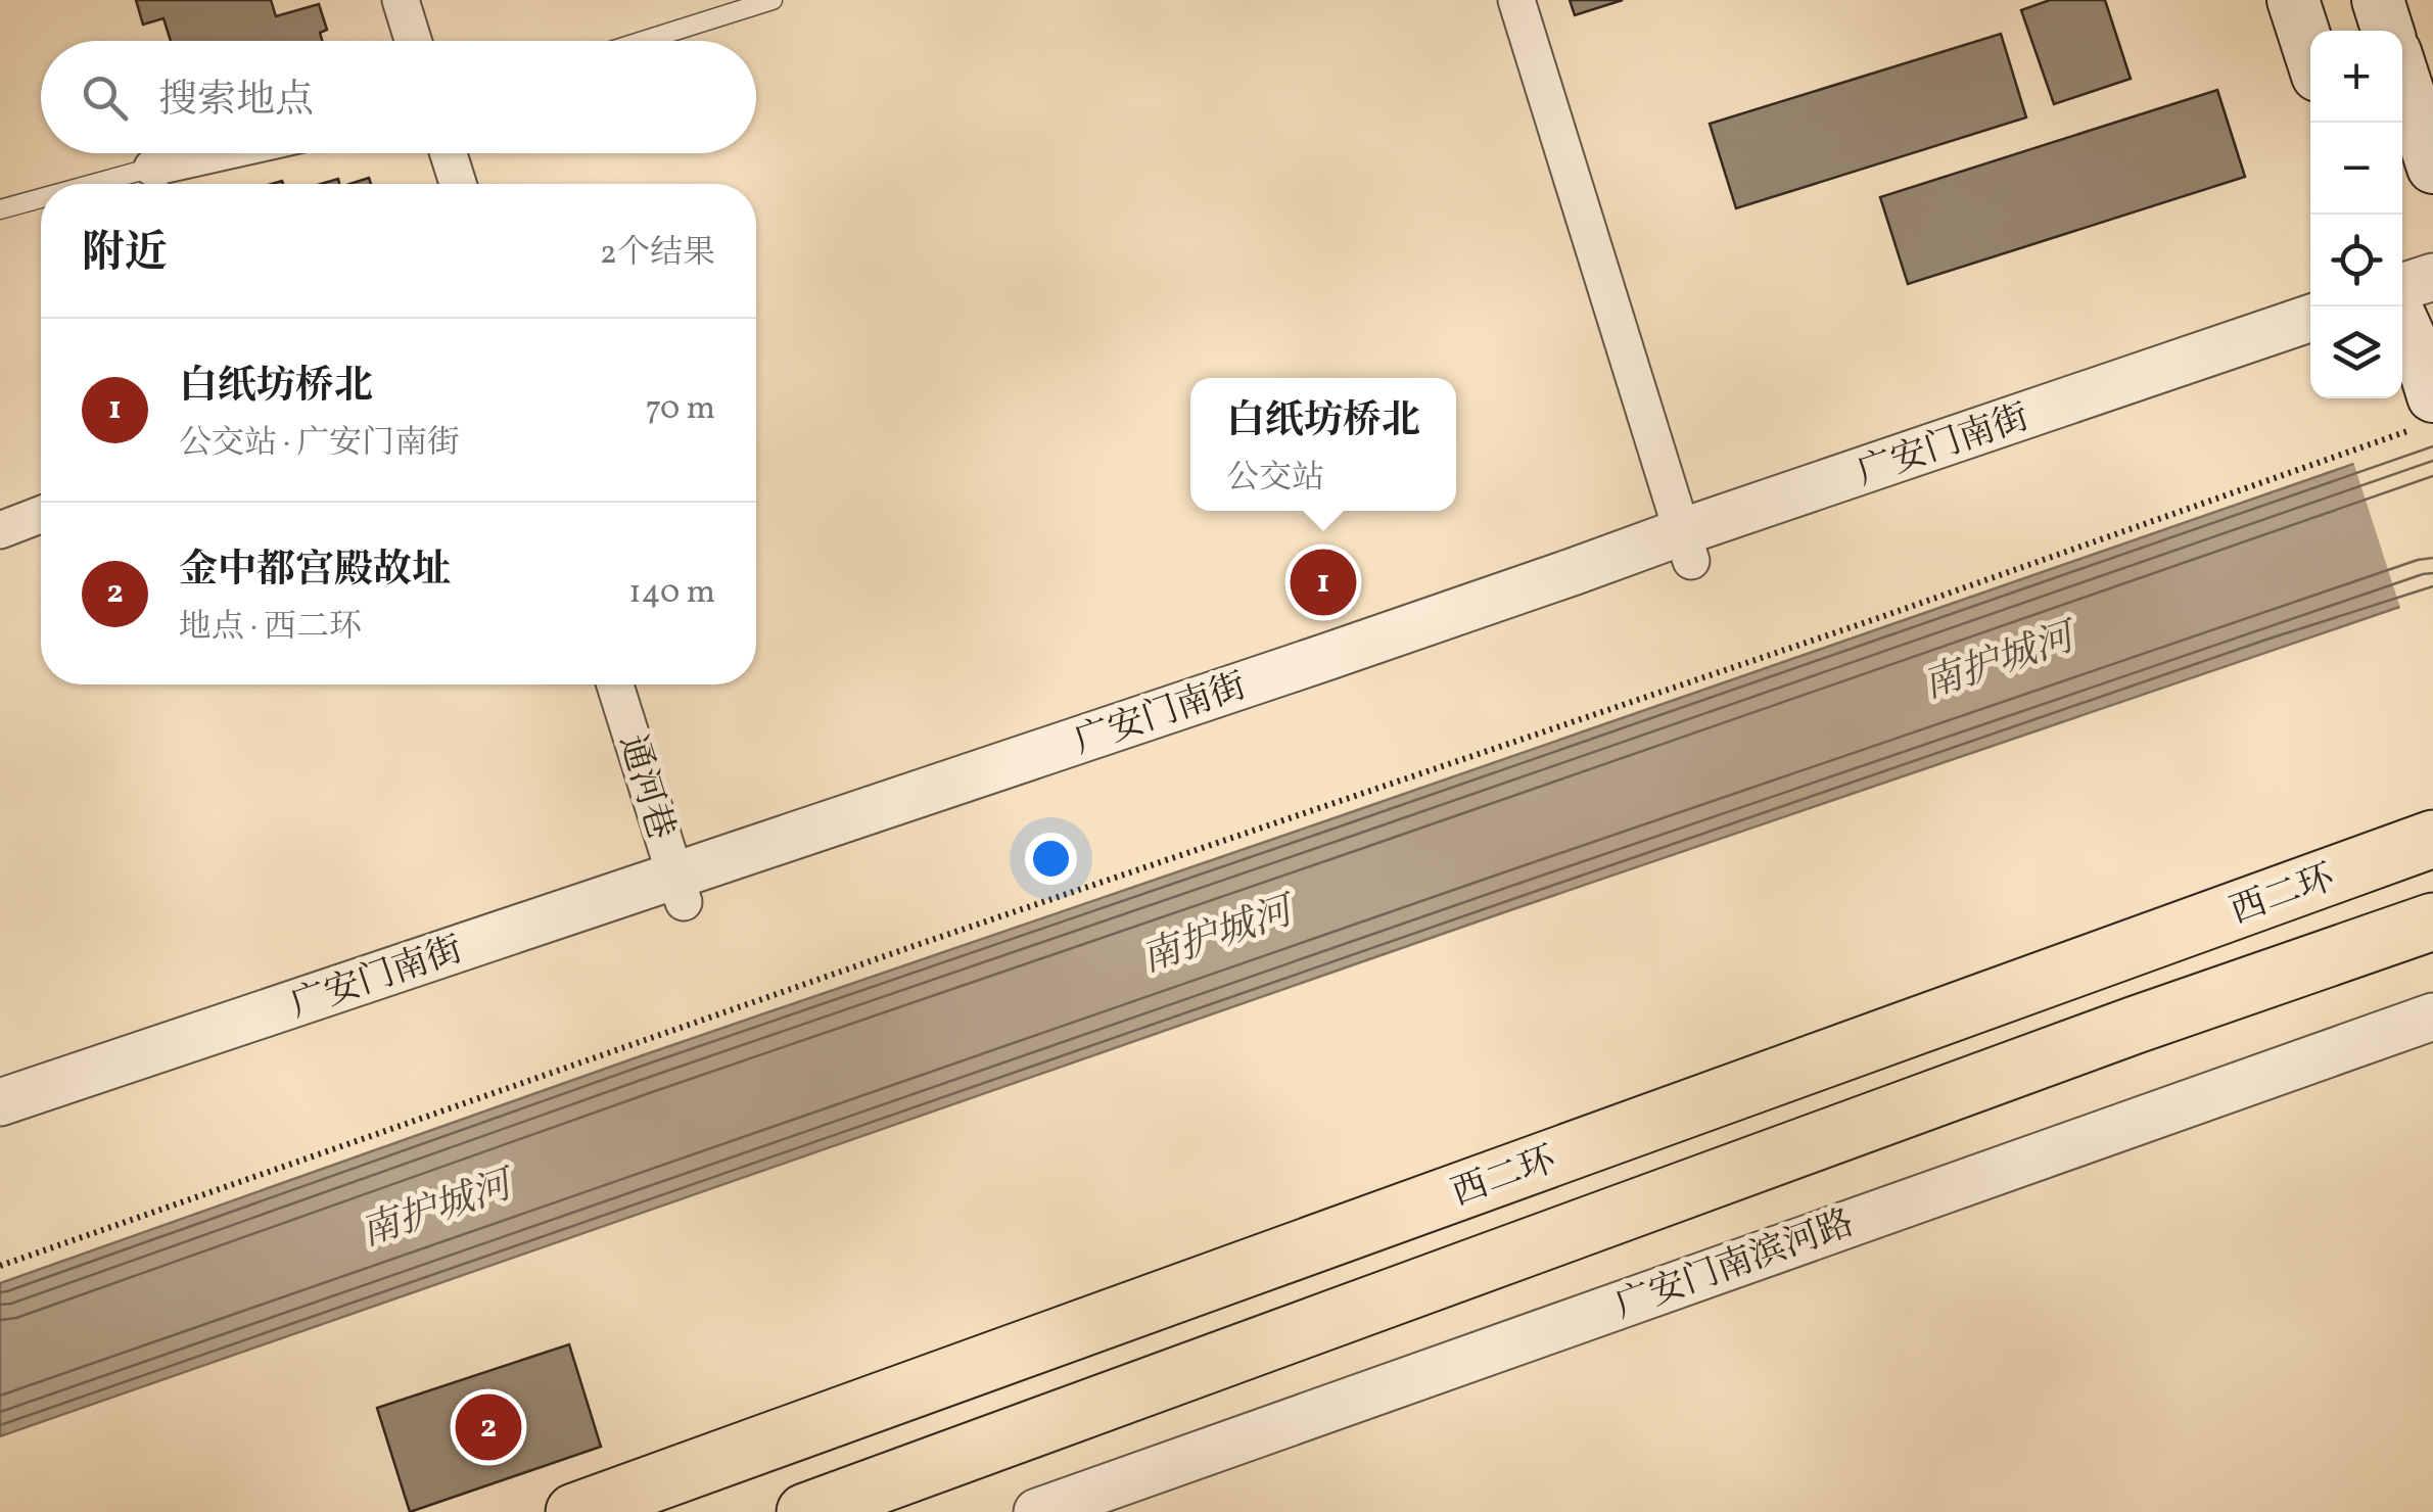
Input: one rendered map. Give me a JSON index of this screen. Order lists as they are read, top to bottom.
{
  "streets": {
    "highway": ["西二环"],
    "street": ["广安门南街", "通河巷", "广安门南滨河路"]
  },
  "crossings": [
    ["广安门南街", "通河巷"]
  ],
  "water": ["南护城河"],
  "page": {
    "map_buttons": ["+", "−"],
    "search": "搜索地点",
    "heading": ["附近", "2个结果"],
    "list": [
      {
        "mark": "1",
        "name": "白纸坊桥北",
        "note": "公交站 · 广安门南街",
        "value": "70 m"
      },
      {
        "mark": "2",
        "name": "金中都宫殿故址",
        "note": "地点 · 西二环",
        "value": "140 m"
      }
    ],
    "popup": ["白纸坊桥北", "公交站"],
    "pins": ["1", "2"]
  }
}
